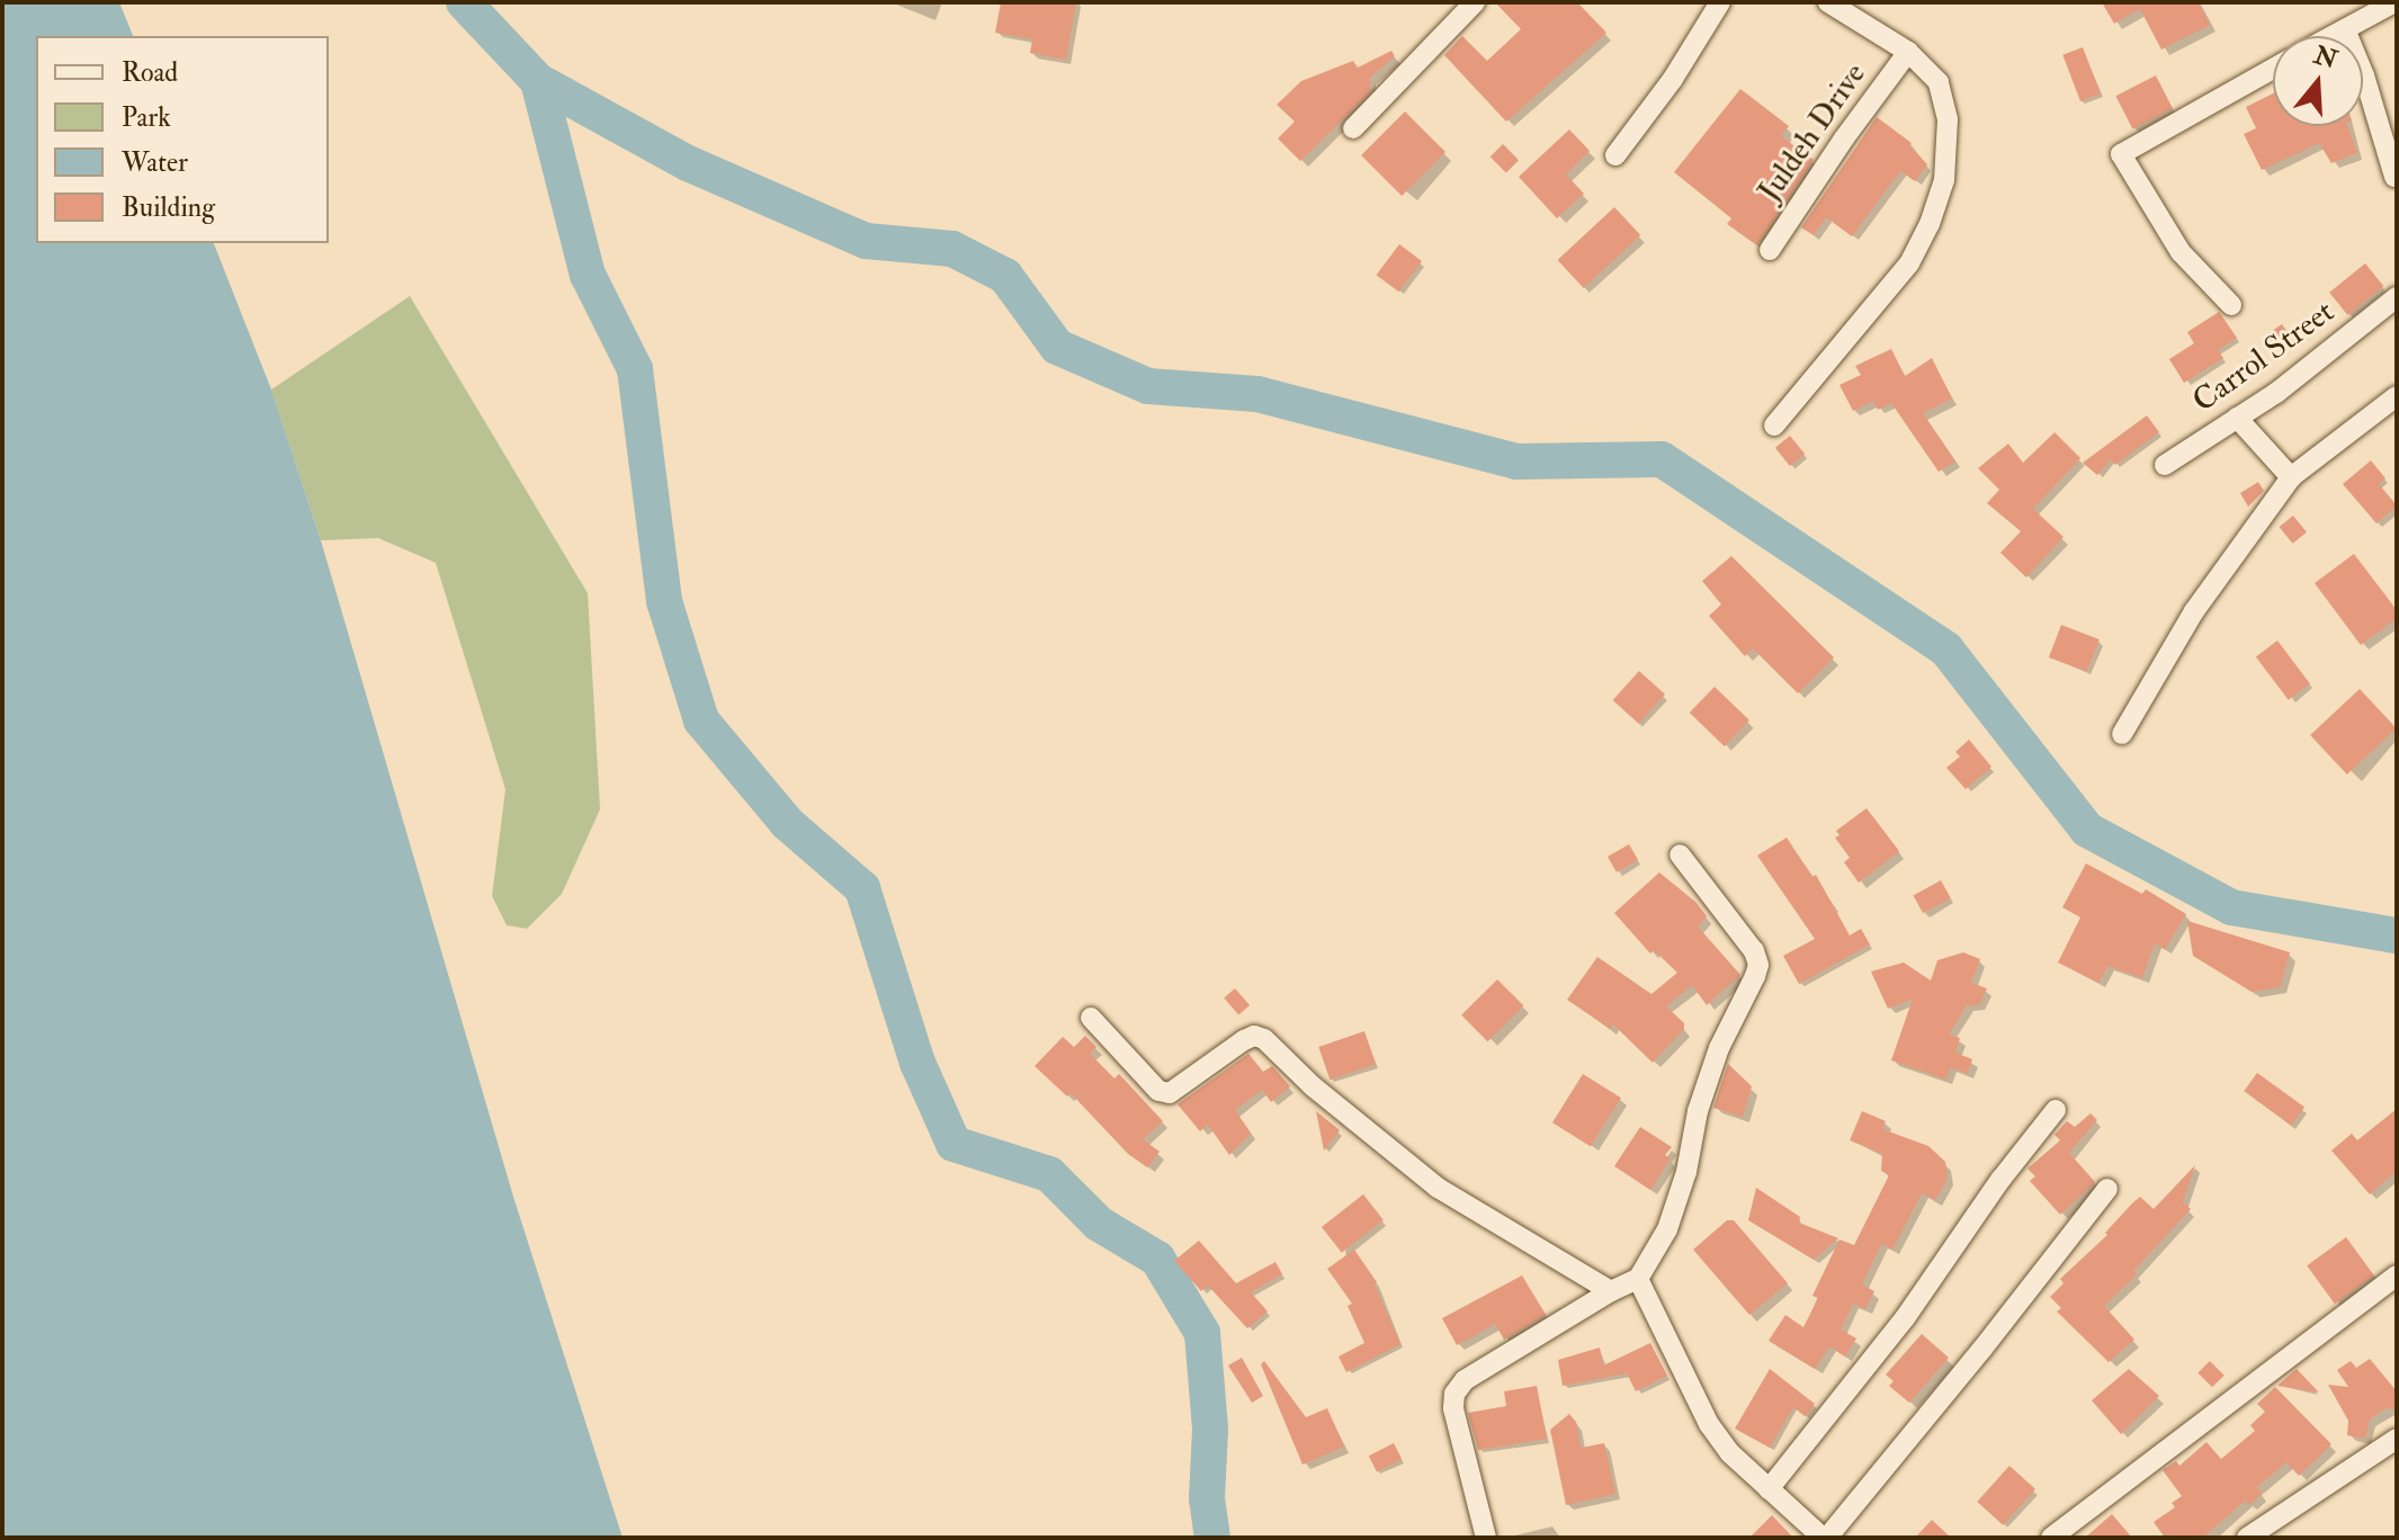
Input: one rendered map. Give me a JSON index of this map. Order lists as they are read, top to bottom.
{
  "streets": {
    "street": ["Juldeh Drive", "Carrol Street"]
  },
  "legend": [
    "Road",
    "Park",
    "Water",
    "Building"
  ],
  "north": "top"
}
